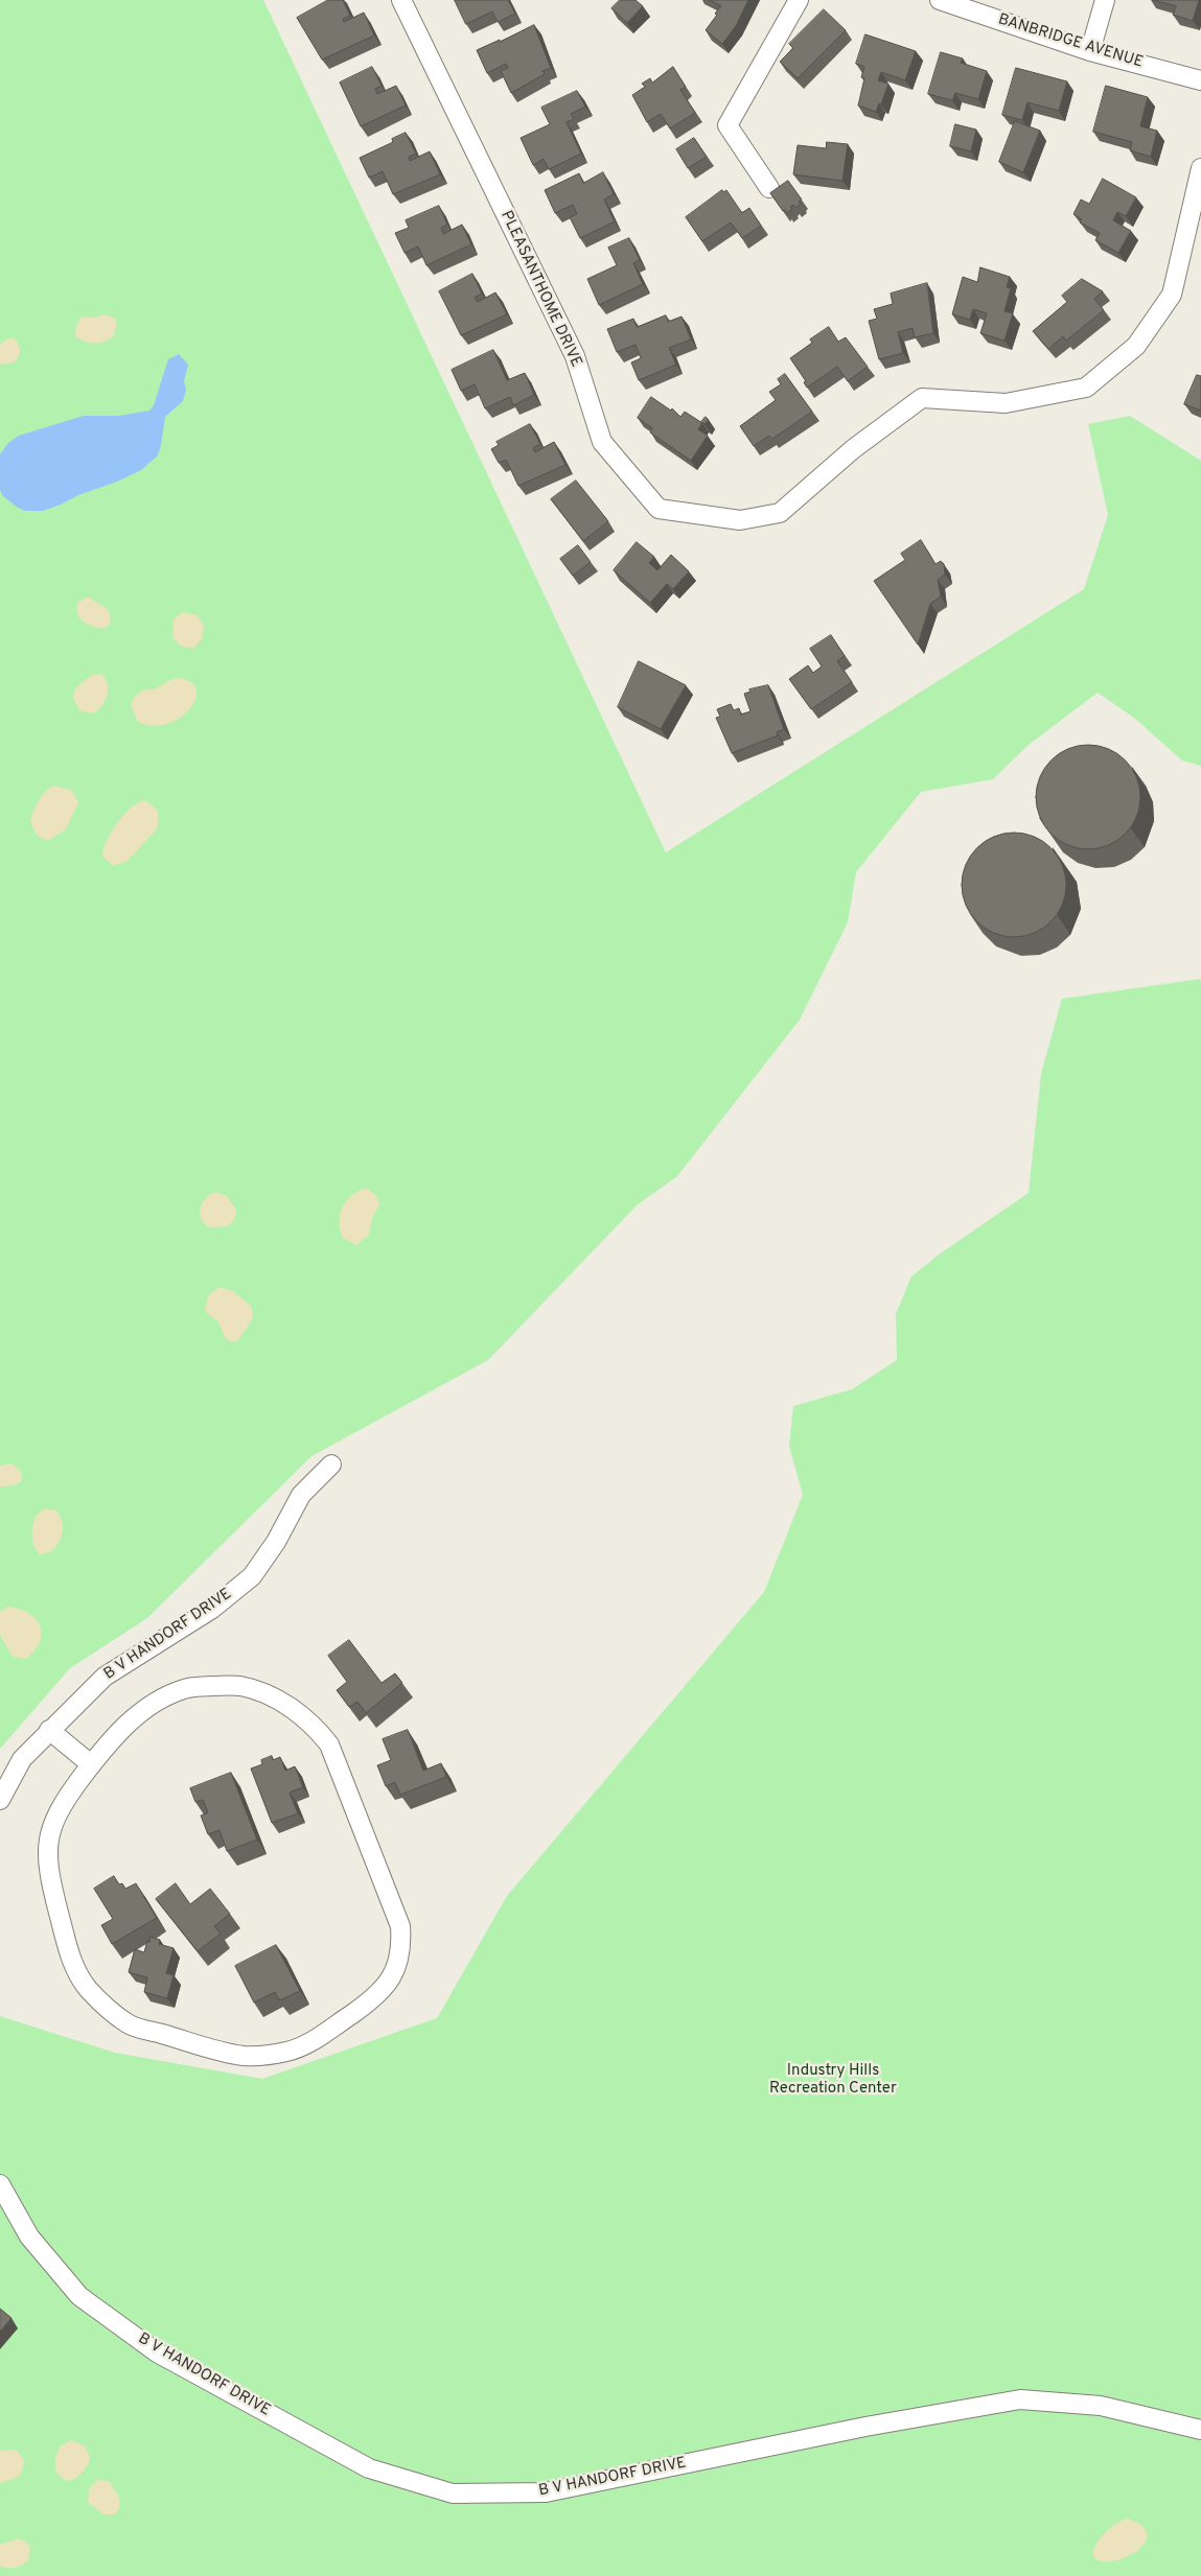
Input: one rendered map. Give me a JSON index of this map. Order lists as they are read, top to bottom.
{
  "streets": {
    "street": ["BANBRIDGE AVENUE", "PLEASANTHOME DRIVE", "B V HANDORF DRIVE"]
  },
  "parks": ["Industry Hills Recreation Center"]
}
